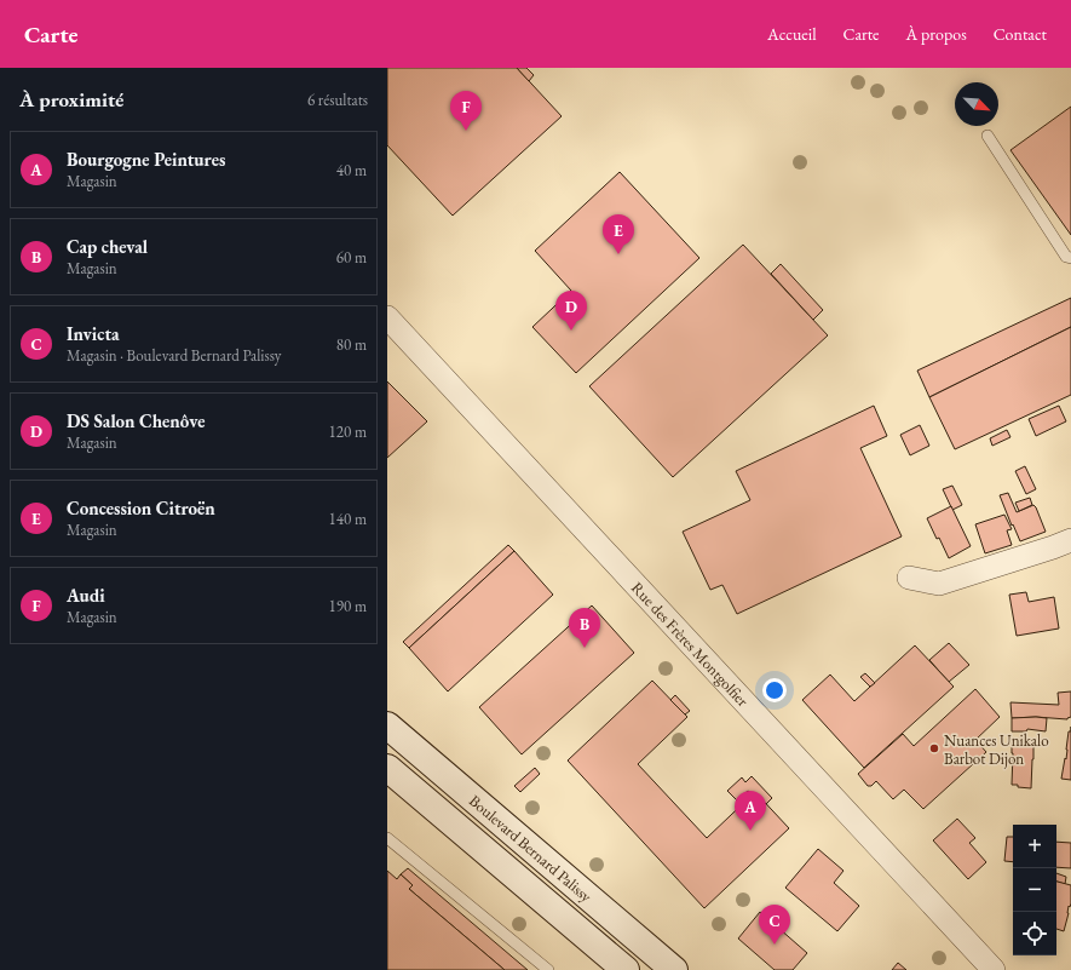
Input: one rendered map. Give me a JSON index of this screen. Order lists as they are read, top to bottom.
{
  "streets": {
    "main road": ["Boulevard Bernard Palissy"],
    "street": ["Rue des Frères Montgolfier"]
  },
  "places": ["Nuances Unikalo Barbot Dijon"],
  "north": "bottom right",
  "page": {
    "header": "Carte",
    "nav": [
      "Accueil",
      "Carte",
      "À propos",
      "Contact"
    ],
    "heading": ["À proximité", "6 résultats"],
    "pins": [
      "F",
      "E",
      "D",
      "B",
      "A",
      "C"
    ],
    "list": [
      {
        "mark": "A",
        "name": "Bourgogne Peintures",
        "note": "Magasin",
        "value": "40 m"
      },
      {
        "mark": "B",
        "name": "Cap cheval",
        "note": "Magasin",
        "value": "60 m"
      },
      {
        "mark": "C",
        "name": "Invicta",
        "note": "Magasin · Boulevard Bernard Palissy",
        "value": "80 m"
      },
      {
        "mark": "D",
        "name": "DS Salon Chenôve",
        "note": "Magasin",
        "value": "120 m"
      },
      {
        "mark": "E",
        "name": "Concession Citroën",
        "note": "Magasin",
        "value": "140 m"
      },
      {
        "mark": "F",
        "name": "Audi",
        "note": "Magasin",
        "value": "190 m"
      }
    ],
    "map_buttons": ["+", "−"]
  }
}
